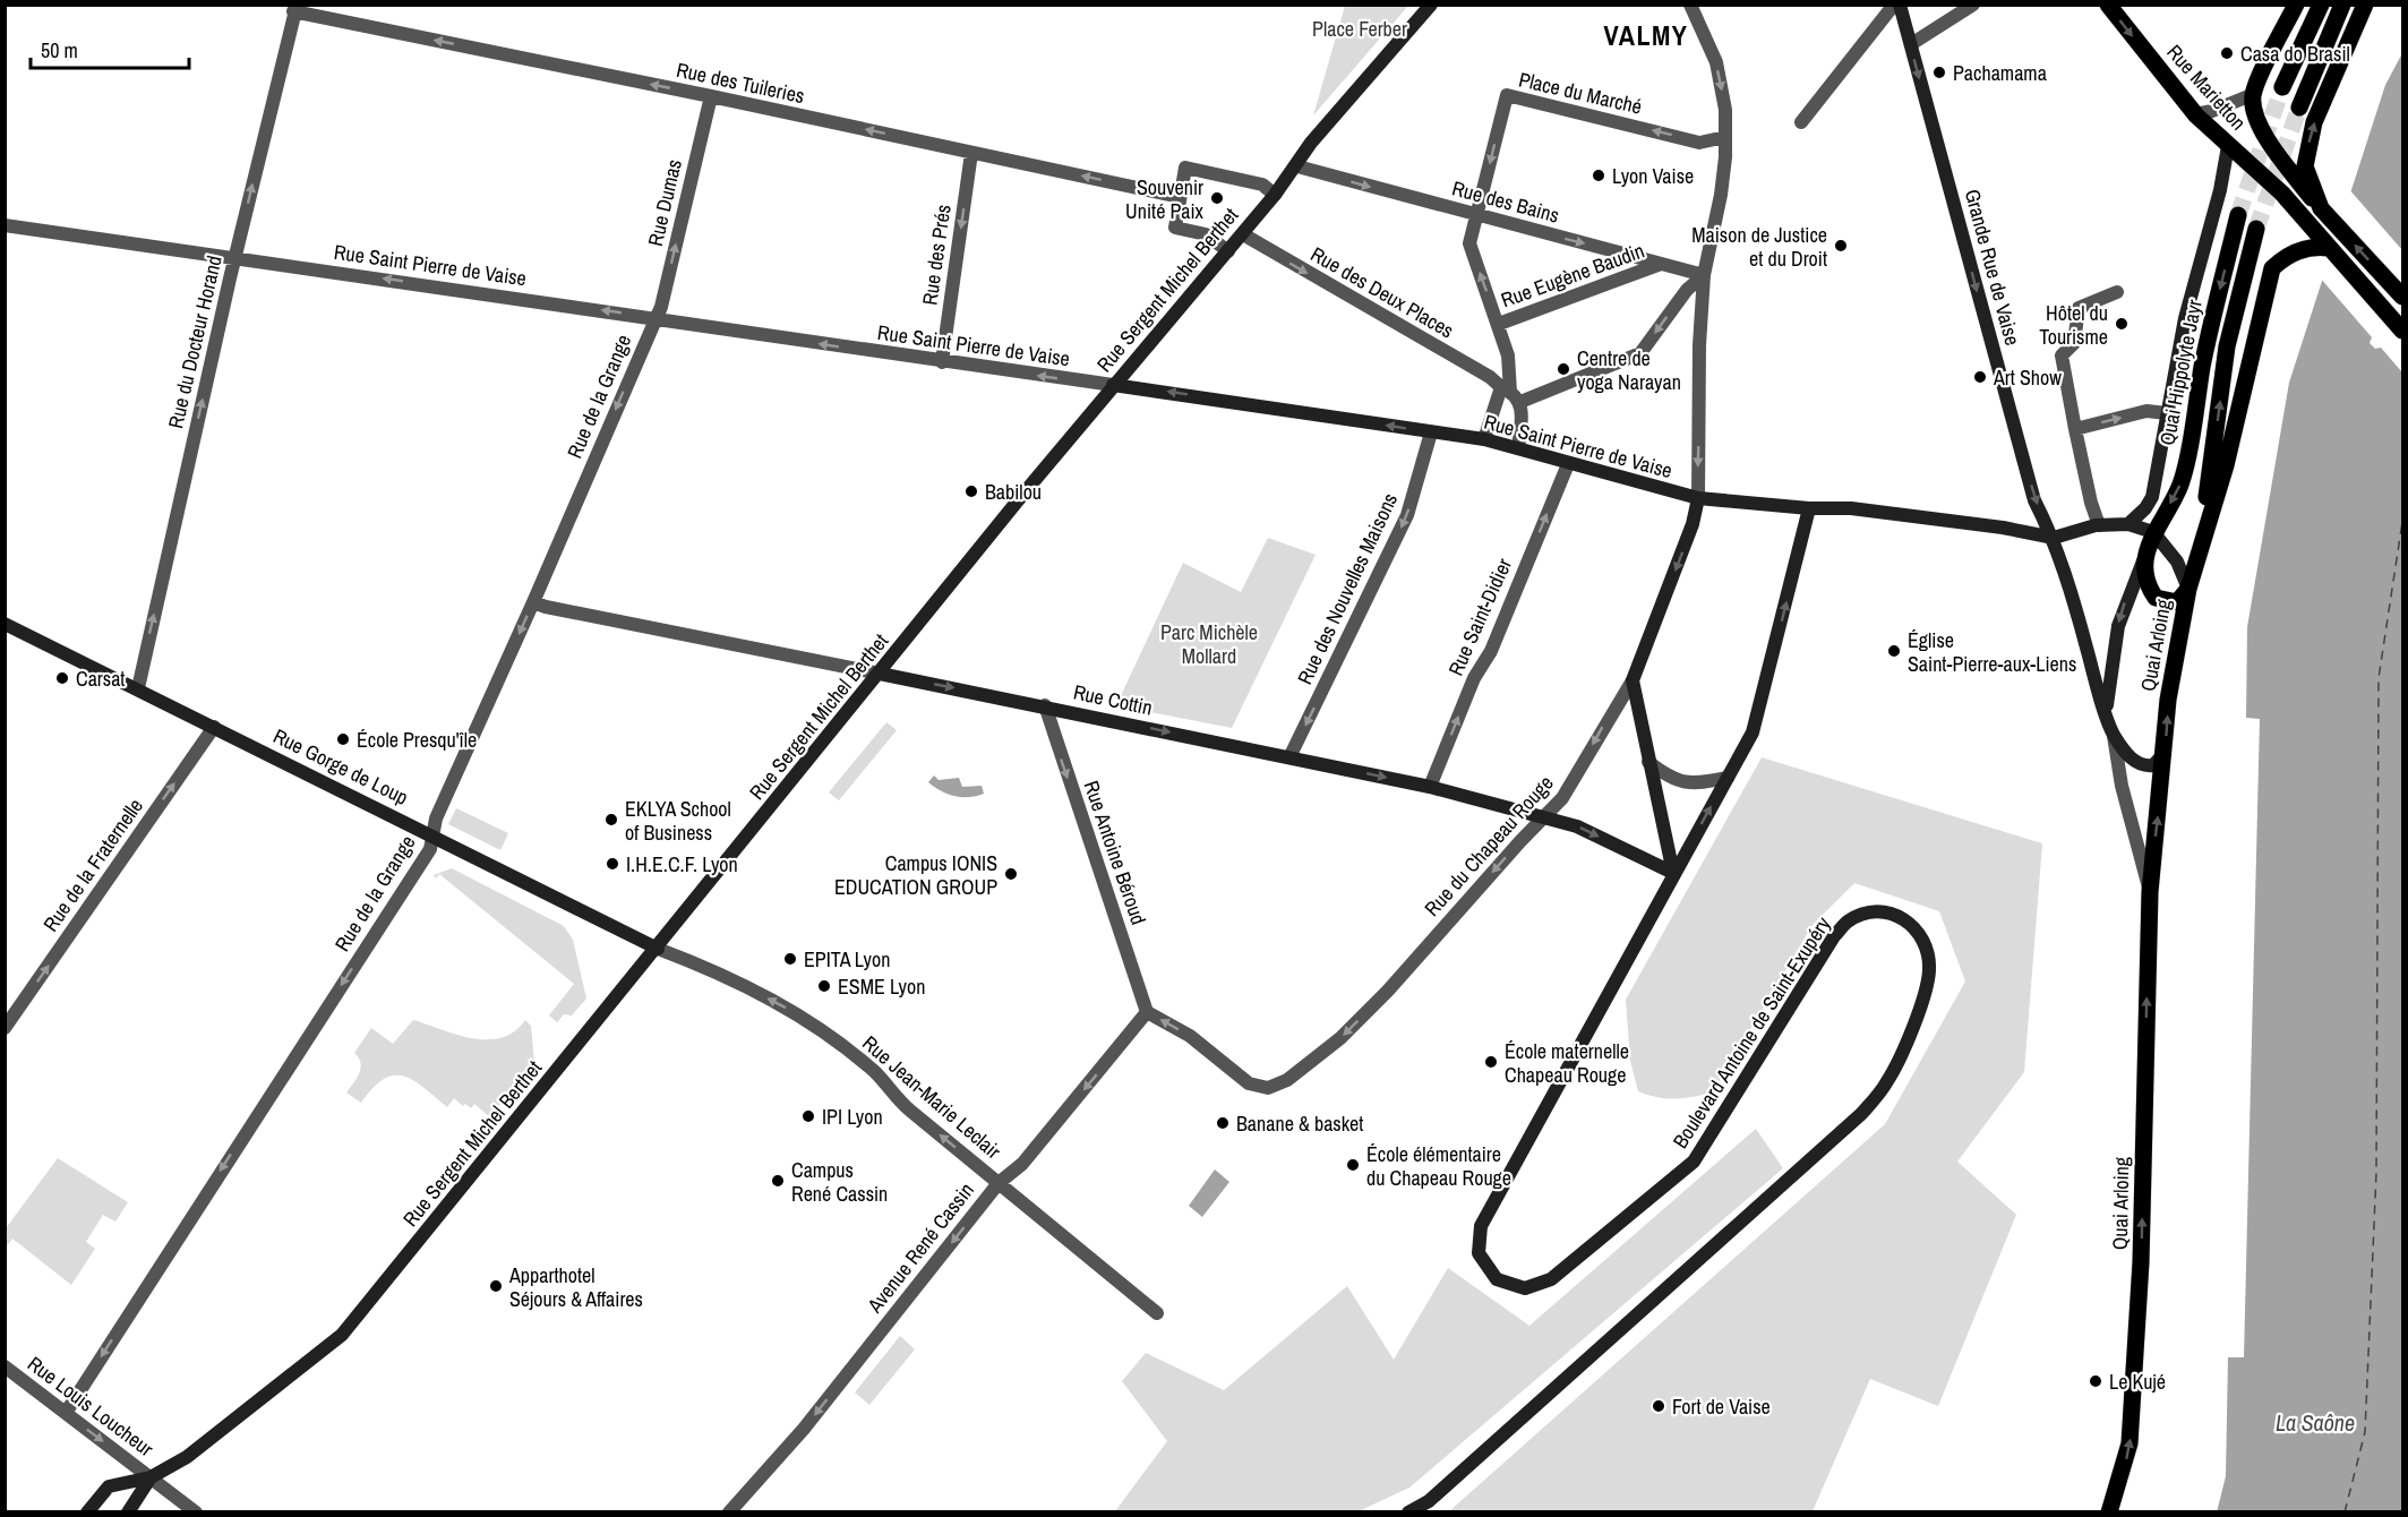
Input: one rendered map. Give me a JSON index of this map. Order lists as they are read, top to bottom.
{
  "streets": {
    "main road": ["Rue Marietton", "Quai Hippolyte Jayr", "Quai Arloing"],
    "street": [
      "Rue des Tuileries",
      "Place du Marché",
      "Rue des Bains",
      "Rue Dumas",
      "Rue des Prés",
      "Rue Saint Pierre de Vaise",
      "Grande Rue de Vaise",
      "Rue Eugène Baudin",
      "Rue Sergent Michel Berthet",
      "Rue des Deux Places",
      "Rue du Docteur Horand",
      "Rue de la Grange",
      "Rue des Nouvelles Maisons",
      "Rue Saint-Didier",
      "Rue Cottin",
      "Rue Gorge de Loup",
      "Rue du Chapeau Rouge",
      "Rue Antoine Béroud",
      "Rue de la Fraternelle",
      "Boulevard Antoine de Saint-Exupéry",
      "Rue Jean-Marie Leclair",
      "Avenue René Cassin",
      "Rue Louis Loucheur"
    ]
  },
  "crossings": [
    ["Rue des Tuileries", "Rue Dumas"],
    ["Rue des Tuileries", "Rue des Prés"],
    ["Rue des Tuileries", "Rue du Docteur Horand"],
    ["Rue Marietton", "Quai Hippolyte Jayr"],
    ["Place du Marché", "Rue des Bains"],
    ["Place du Marché", "Rue du Chapeau Rouge"],
    ["Rue des Bains", "Rue Eugène Baudin"],
    ["Rue des Bains", "Rue Sergent Michel Berthet"],
    ["Rue des Bains", "Rue du Chapeau Rouge"],
    ["Rue Dumas", "Rue Saint Pierre de Vaise"],
    ["Rue Dumas", "Rue de la Grange"],
    ["Rue des Prés", "Rue Saint Pierre de Vaise"],
    ["Rue Saint Pierre de Vaise", "Grande Rue de Vaise"],
    ["Rue Saint Pierre de Vaise", "Rue Sergent Michel Berthet"],
    ["Rue Saint Pierre de Vaise", "Rue du Docteur Horand"],
    ["Rue Saint Pierre de Vaise", "Rue de la Grange"],
    ["Rue Saint Pierre de Vaise", "Rue des Nouvelles Maisons"],
    ["Rue Saint Pierre de Vaise", "Rue Saint-Didier"],
    ["Rue Saint Pierre de Vaise", "Quai Arloing"],
    ["Rue Saint Pierre de Vaise", "Rue du Chapeau Rouge"],
    ["Rue Saint Pierre de Vaise", "Boulevard Antoine de Saint-Exupéry"],
    ["Grande Rue de Vaise", "Quai Arloing"],
    ["Rue Sergent Michel Berthet", "Rue des Deux Places"],
    ["Rue Sergent Michel Berthet", "Rue Cottin"],
    ["Rue Sergent Michel Berthet", "Rue Gorge de Loup"],
    ["Rue Sergent Michel Berthet", "Rue Jean-Marie Leclair"],
    ["Rue Sergent Michel Berthet", "Rue Louis Loucheur"],
    ["Rue du Docteur Horand", "Rue Gorge de Loup"],
    ["Quai Hippolyte Jayr", "Quai Arloing"],
    ["Rue de la Grange", "Rue Cottin"],
    ["Rue de la Grange", "Rue Gorge de Loup"],
    ["Rue de la Grange", "Rue Louis Loucheur"],
    ["Rue des Nouvelles Maisons", "Rue Cottin"],
    ["Rue Saint-Didier", "Rue Cottin"],
    ["Rue Cottin", "Rue du Chapeau Rouge"],
    ["Rue Cottin", "Rue Antoine Béroud"],
    ["Rue Cottin", "Boulevard Antoine de Saint-Exupéry"],
    ["Rue Gorge de Loup", "Rue de la Fraternelle"],
    ["Rue Gorge de Loup", "Rue Jean-Marie Leclair"],
    ["Rue du Chapeau Rouge", "Rue Antoine Béroud"],
    ["Rue du Chapeau Rouge", "Avenue René Cassin"],
    ["Rue Antoine Béroud", "Avenue René Cassin"],
    ["Rue Jean-Marie Leclair", "Avenue René Cassin"]
  ],
  "one_way": [
    "Rue des Tuileries",
    "Rue des Bains",
    "Rue Dumas",
    "Rue des Prés",
    "Rue Saint Pierre de Vaise",
    "Grande Rue de Vaise",
    "Rue des Deux Places",
    "Rue du Docteur Horand",
    "Rue de la Grange",
    "Rue des Nouvelles Maisons",
    "Rue Saint-Didier",
    "Rue Cottin",
    "Rue du Chapeau Rouge",
    "Rue Antoine Béroud",
    "Rue de la Fraternelle",
    "Rue Jean-Marie Leclair",
    "Avenue René Cassin",
    "Rue Louis Loucheur"
  ],
  "districts": ["VALMY"],
  "water": ["La Saône"],
  "parks": ["Place Ferber", "Parc Michèle Mollard"],
  "places": [
    "Casa do Brasil",
    "Pachamama",
    "Lyon Vaise",
    "Souvenir Unité Paix",
    "Maison de Justice et du Droit",
    "Hôtel du Tourisme",
    "Centre de yoga Narayan",
    "Art Show",
    "Babilou",
    "Église Saint-Pierre-aux-Liens",
    "Carsat",
    "École Presqu'île",
    "EKLYA School of Business",
    "I.H.E.C.F. Lyon",
    "Campus IONIS EDUCATION GROUP",
    "EPITA Lyon",
    "ESME Lyon",
    "École maternelle Chapeau Rouge",
    "IPI Lyon",
    "Banane & basket",
    "École élémentaire du Chapeau Rouge",
    "Campus René Cassin",
    "Apparthotel Séjours & Affaires",
    "Le Kujé",
    "Fort de Vaise"
  ],
  "scale_bar": "50 m"
}
